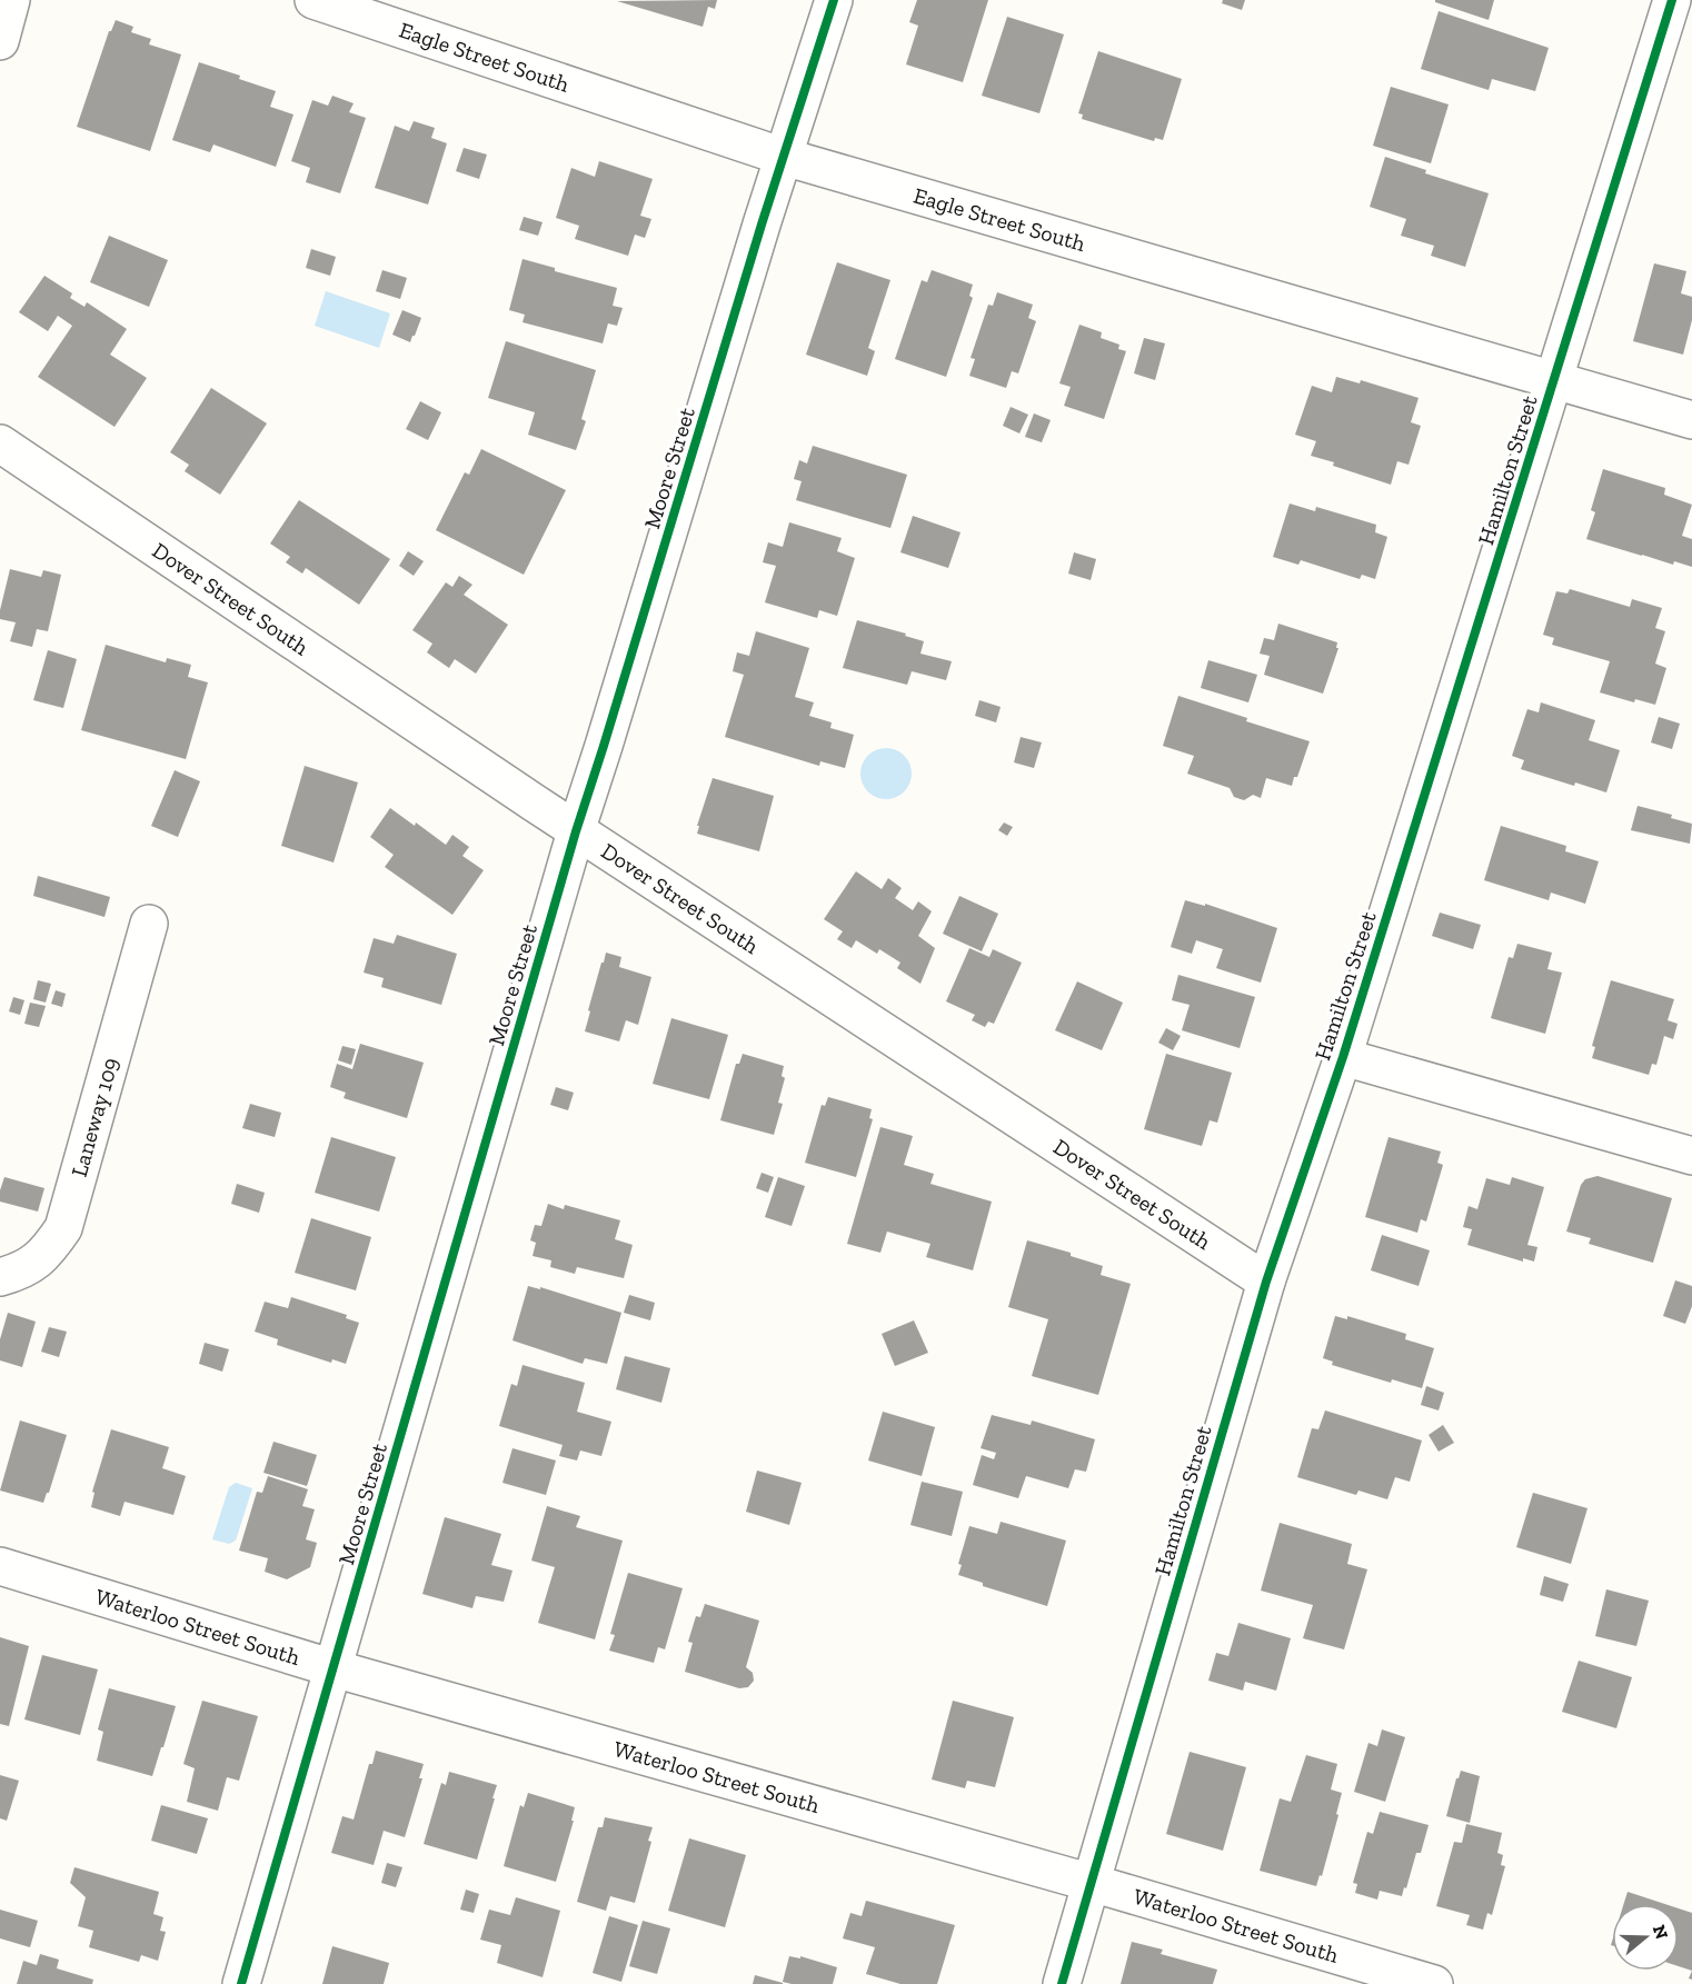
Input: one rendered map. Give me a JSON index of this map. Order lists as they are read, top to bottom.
{
  "streets": {
    "street": [
      "Eagle Street South",
      "Moore Street",
      "Hamilton Street",
      "Dover Street South",
      "Laneway 109",
      "Waterloo Street South"
    ]
  },
  "crossings": [
    ["Eagle Street South", "Moore Street"],
    ["Eagle Street South", "Hamilton Street"],
    ["Moore Street", "Dover Street South"],
    ["Moore Street", "Waterloo Street South"],
    ["Hamilton Street", "Dover Street South"],
    ["Hamilton Street", "Waterloo Street South"]
  ],
  "north": "right"
}
